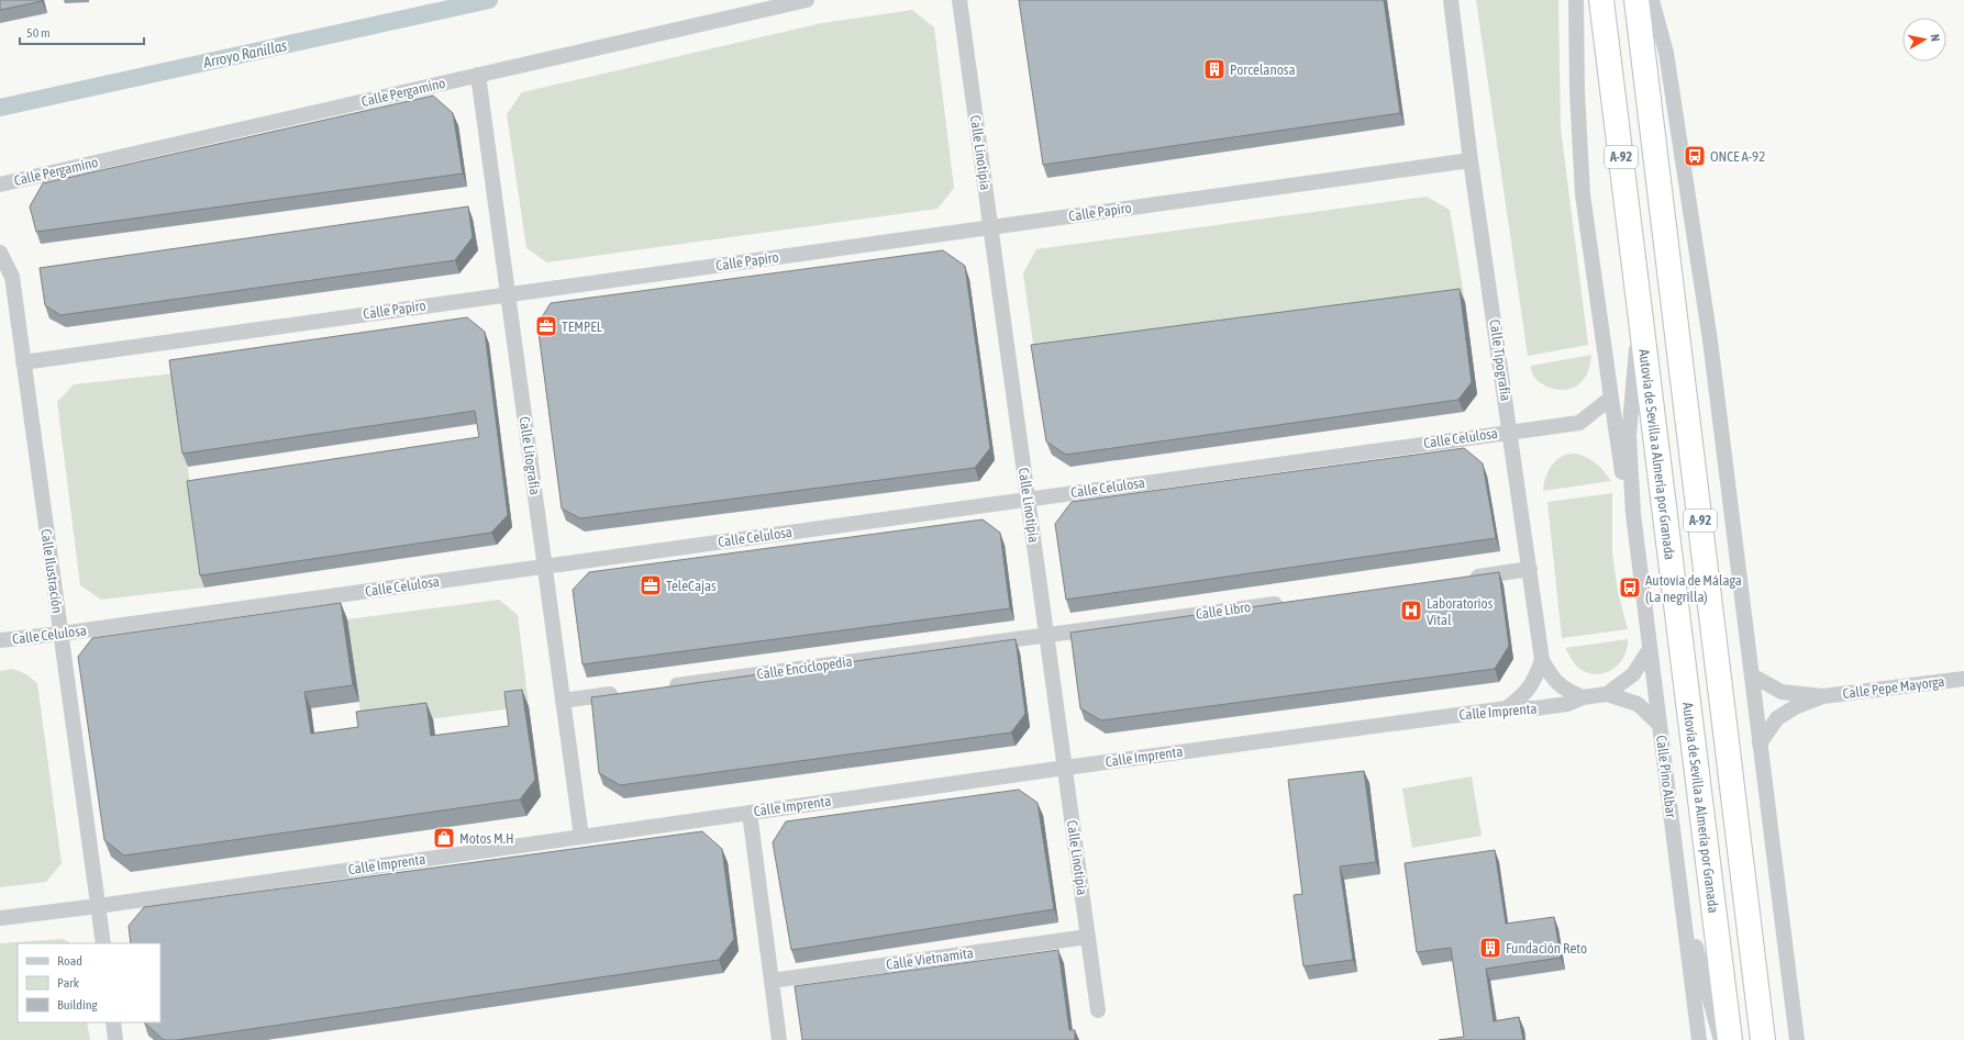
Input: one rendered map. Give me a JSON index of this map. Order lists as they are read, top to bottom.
{
  "streets": {
    "highway": ["A-92", "Autovía de Sevilla a Almería por Granada"],
    "street": [
      "Calle Pergamino",
      "Calle Linotipia",
      "Calle Papiro",
      "Calle Tipografía",
      "Calle Celulosa",
      "Calle Litografía",
      "Calle Ilustración",
      "Calle Libro",
      "Calle Enciclopedia",
      "Calle Pepe Mayorga",
      "Calle Imprenta",
      "Calle Pino Albar",
      "Calle Vietnamita"
    ]
  },
  "crossings": [
    ["Calle Pergamino", "Calle Litografía"],
    ["Calle Linotipia", "Calle Papiro"],
    ["Calle Linotipia", "Calle Celulosa"],
    ["Calle Linotipia", "Calle Libro"],
    ["Calle Linotipia", "Calle Enciclopedia"],
    ["Calle Linotipia", "Calle Imprenta"],
    ["Calle Linotipia", "Calle Vietnamita"],
    ["Calle Papiro", "Calle Tipografía"],
    ["Calle Papiro", "Calle Litografía"],
    ["Calle Papiro", "Calle Ilustración"],
    ["Calle Tipografía", "Calle Celulosa"],
    ["Calle Tipografía", "Calle Imprenta"],
    ["Calle Celulosa", "Calle Litografía"],
    ["Calle Celulosa", "Calle Ilustración"],
    ["Calle Litografía", "Calle Imprenta"],
    ["Calle Ilustración", "Calle Imprenta"],
    ["Calle Libro", "Calle Enciclopedia"],
    ["Calle Imprenta", "Calle Pino Albar"]
  ],
  "water": ["Arroyo Ranillas"],
  "places": {
    "building": ["Porcelanosa", "Fundación Reto"],
    "bus stop": ["ONCE A-92", "Autovía de Málaga (La negrilla)"],
    "office": ["TEMPEL", "TeleCajas"],
    "hospital": ["Laboratorios Vital"],
    "shop": ["Motos M.H"]
  },
  "legend": ["Road", "Park", "Building"],
  "scale_bar": "50 m",
  "north": "right"
}
